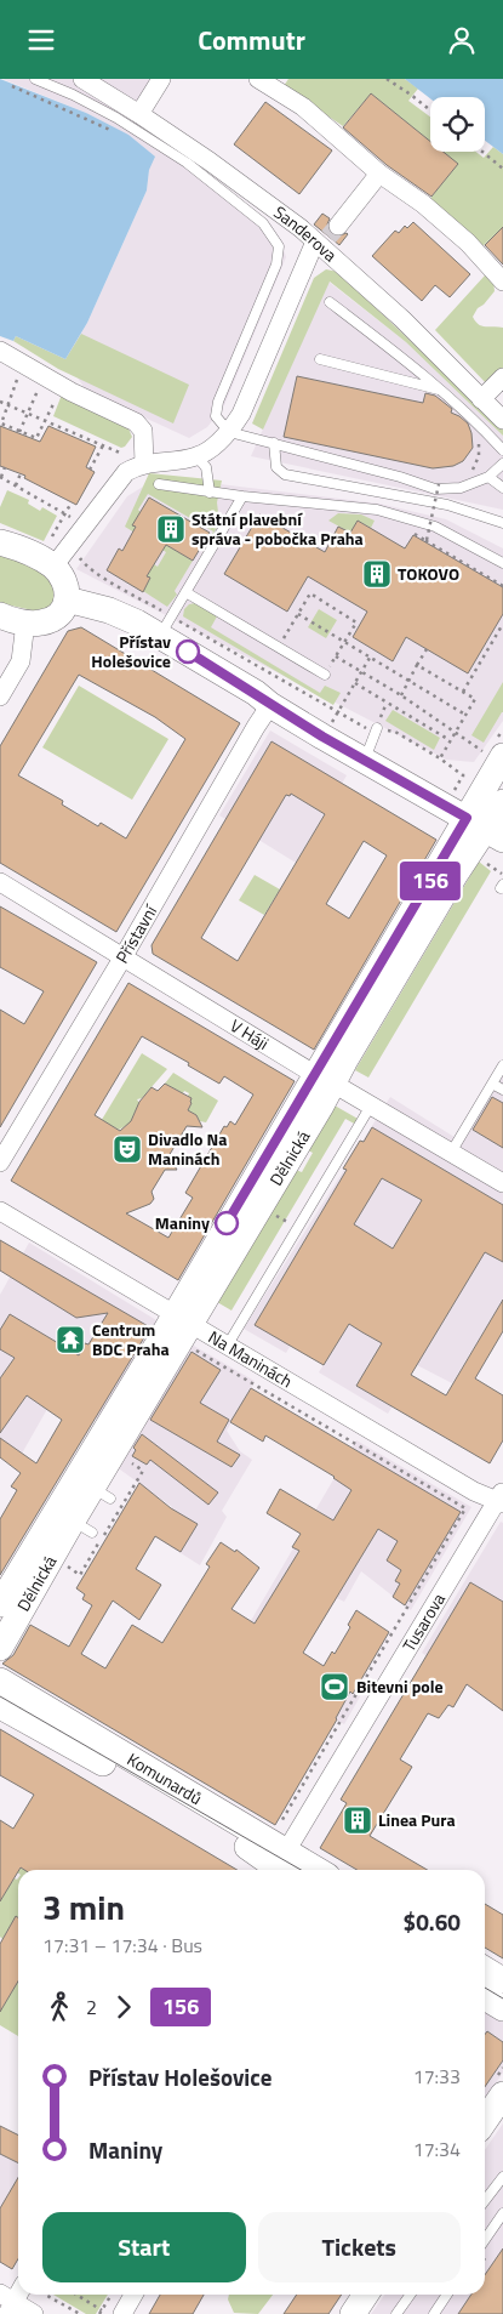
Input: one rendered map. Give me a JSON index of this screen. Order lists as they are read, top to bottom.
{
  "streets": {
    "street": [
      "Sanderova",
      "Přístavní",
      "V Háji",
      "Dělnická",
      "Na Maninách",
      "Tusarova",
      "Komunardů"
    ]
  },
  "crossings": [
    ["Přístavní", "V Háji"],
    ["V Háji", "Dělnická"],
    ["Dělnická", "Na Maninách"],
    ["Na Maninách", "Tusarova"],
    ["Tusarova", "Komunardů"]
  ],
  "places": {
    "building": ["Státní plavební správa - pobočka Praha", "TOKOVO", "Linea Pura"],
    "other": ["Přístav Holešovice", "Maniny"],
    "theatre": ["Divadlo Na Maninách"],
    "temple": ["Centrum BDC Praha"],
    "sports": ["Bitevni pole"]
  },
  "lines": ["bus line 156"],
  "page": {
    "header": "Commutr",
    "on_map": "156",
    "heading": ["3 min", "17:31 – 17:34 · Bus", "$0.60"],
    "legs": ["2", "156"],
    "list": [
      {
        "name": "Přístav Holešovice",
        "value": "17:33"
      },
      {
        "name": "Maniny",
        "value": "17:34"
      }
    ],
    "buttons": ["Start", "Tickets"]
  }
}
